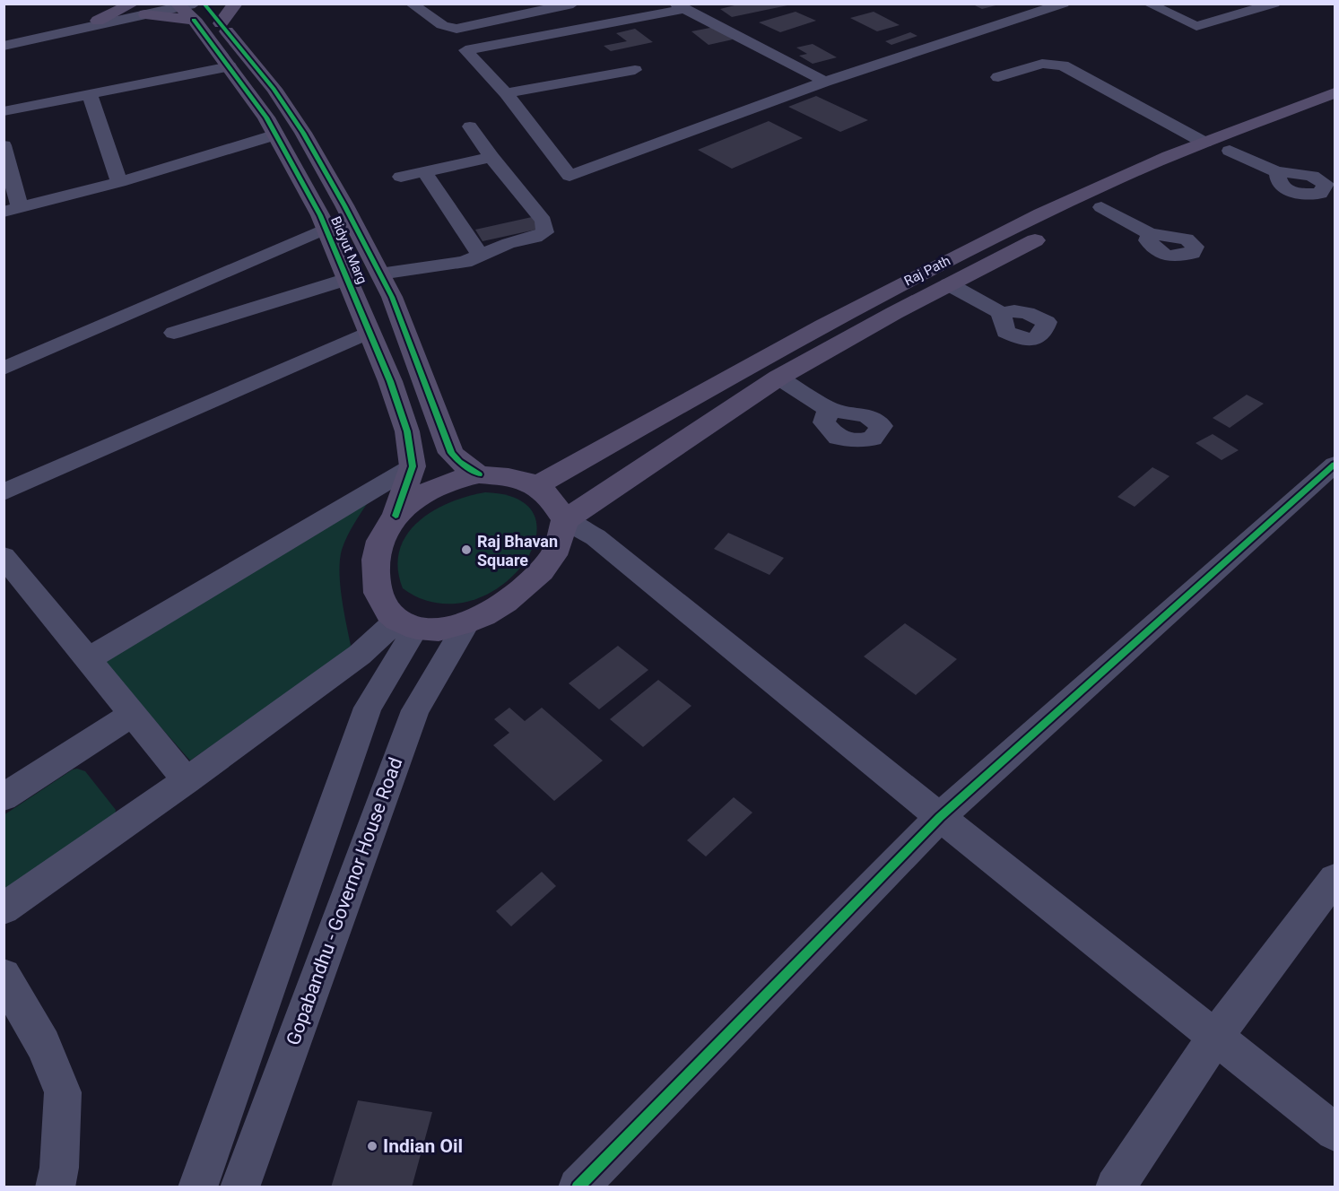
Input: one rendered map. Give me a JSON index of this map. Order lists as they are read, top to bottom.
{
  "streets": {
    "main road": ["Bidyut Marg", "Raj Path"],
    "street": ["Gopabandhu - Governor House Road"]
  },
  "crossings": [
    ["Bidyut Marg", "Raj Path"],
    ["Bidyut Marg", "Gopabandhu - Governor House Road"],
    ["Raj Path", "Gopabandhu - Governor House Road"]
  ],
  "places": ["Raj Bhavan Square", "Indian Oil"]
}
